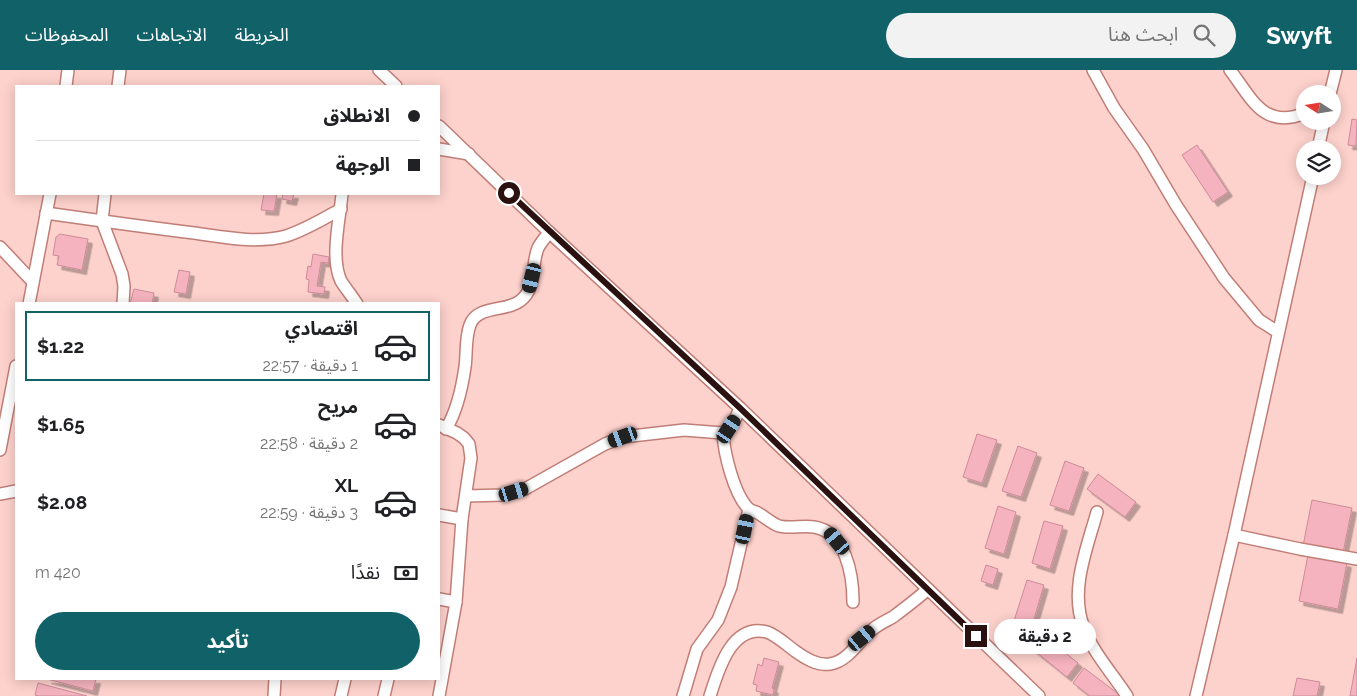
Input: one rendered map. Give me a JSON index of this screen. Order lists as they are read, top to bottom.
{
  "north": "left",
  "page": {
    "header": "Swyft",
    "search": "ابحث هنا",
    "nav": ["الخريطة", "الاتجاهات", "المحفوظات"],
    "banner": ["الانطلاق", "الوجهة"],
    "list": [
      {
        "name": "اقتصادي",
        "note": "1 دقيقة · 22:57",
        "value": "$1.22"
      },
      {
        "name": "مريح",
        "note": "2 دقيقة · 22:58",
        "value": "$1.65"
      },
      {
        "name": "XL",
        "note": "3 دقيقة · 22:59",
        "value": "$2.08"
      }
    ],
    "pay": ["نقدًا", "420 m"],
    "buttons": "تأكيد",
    "bubble": "2 دقيقة"
  }
}
